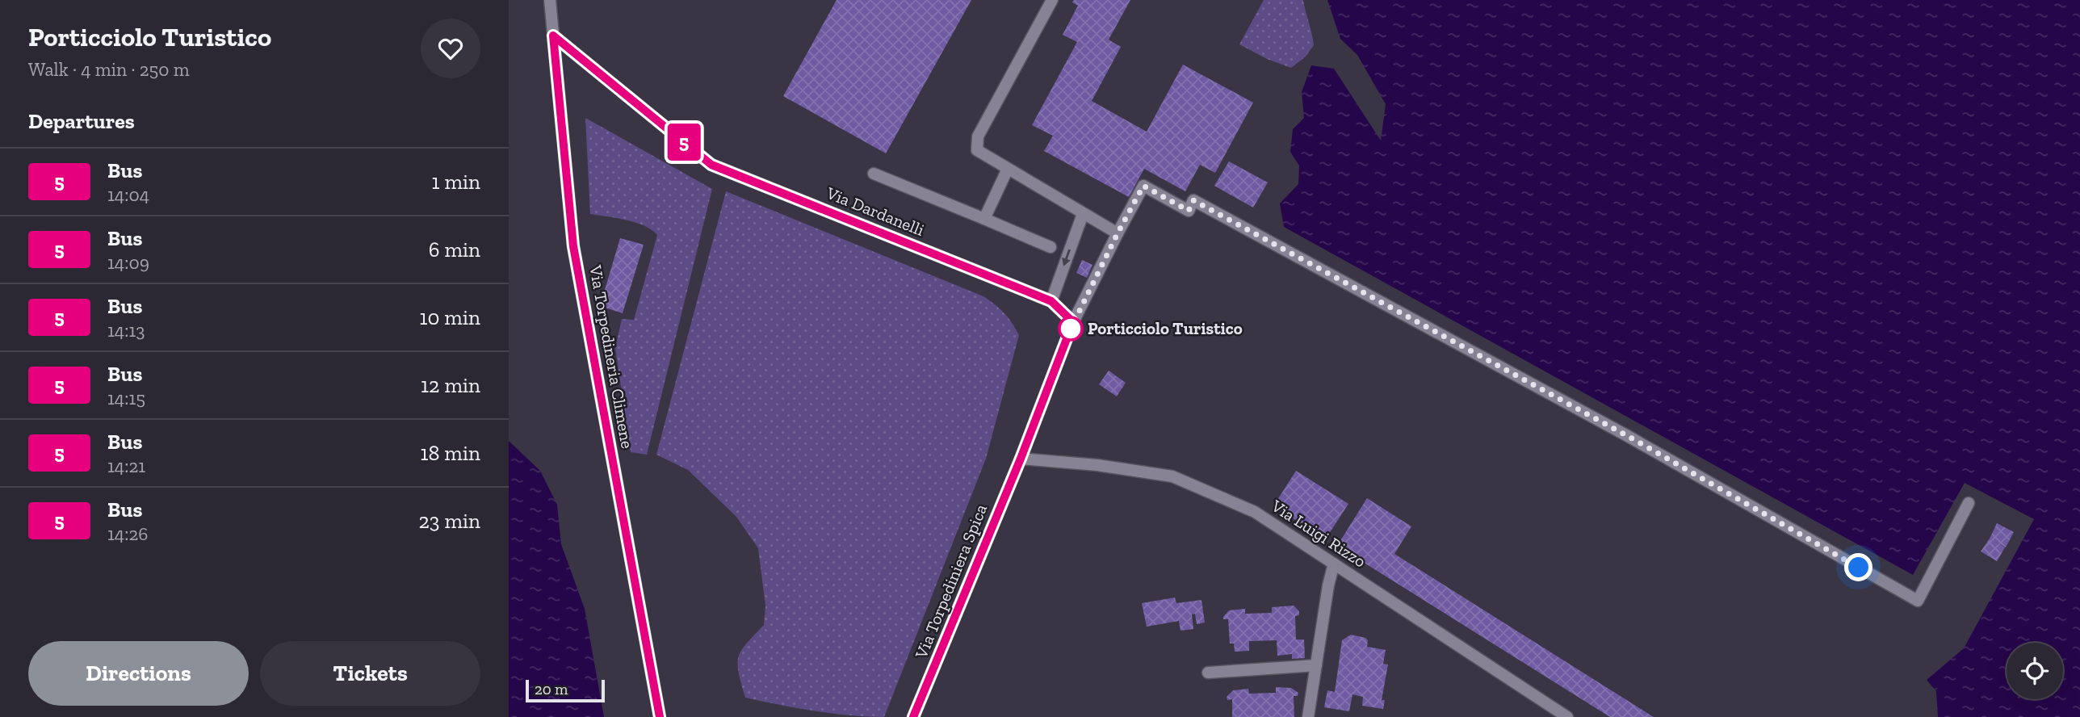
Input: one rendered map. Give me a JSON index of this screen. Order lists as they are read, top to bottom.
{
  "streets": {
    "street": [
      "Via Dardanelli",
      "Via Torpedineria Climene",
      "Via Luigi Rizzo",
      "Via Torpediniera Spica"
    ]
  },
  "crossings": [
    ["Via Dardanelli", "Via Torpedineria Climene"],
    ["Via Luigi Rizzo", "Via Torpediniera Spica"]
  ],
  "places": ["Porticciolo Turistico"],
  "lines": ["bus line 5"],
  "scale_bar": "20 m",
  "page": {
    "heading": [
      ["Porticciolo Turistico", "Walk · 4 min · 250 m"],
      "Departures"
    ],
    "on_map": "5",
    "list": [
      {
        "mark": "5",
        "name": "Bus",
        "note": "14:04",
        "value": "1 min"
      },
      {
        "mark": "5",
        "name": "Bus",
        "note": "14:09",
        "value": "6 min"
      },
      {
        "mark": "5",
        "name": "Bus",
        "note": "14:13",
        "value": "10 min"
      },
      {
        "mark": "5",
        "name": "Bus",
        "note": "14:15",
        "value": "12 min"
      },
      {
        "mark": "5",
        "name": "Bus",
        "note": "14:21",
        "value": "18 min"
      },
      {
        "mark": "5",
        "name": "Bus",
        "note": "14:26",
        "value": "23 min"
      }
    ],
    "buttons": ["Directions", "Tickets"],
    "scale": "20 m"
  }
}
